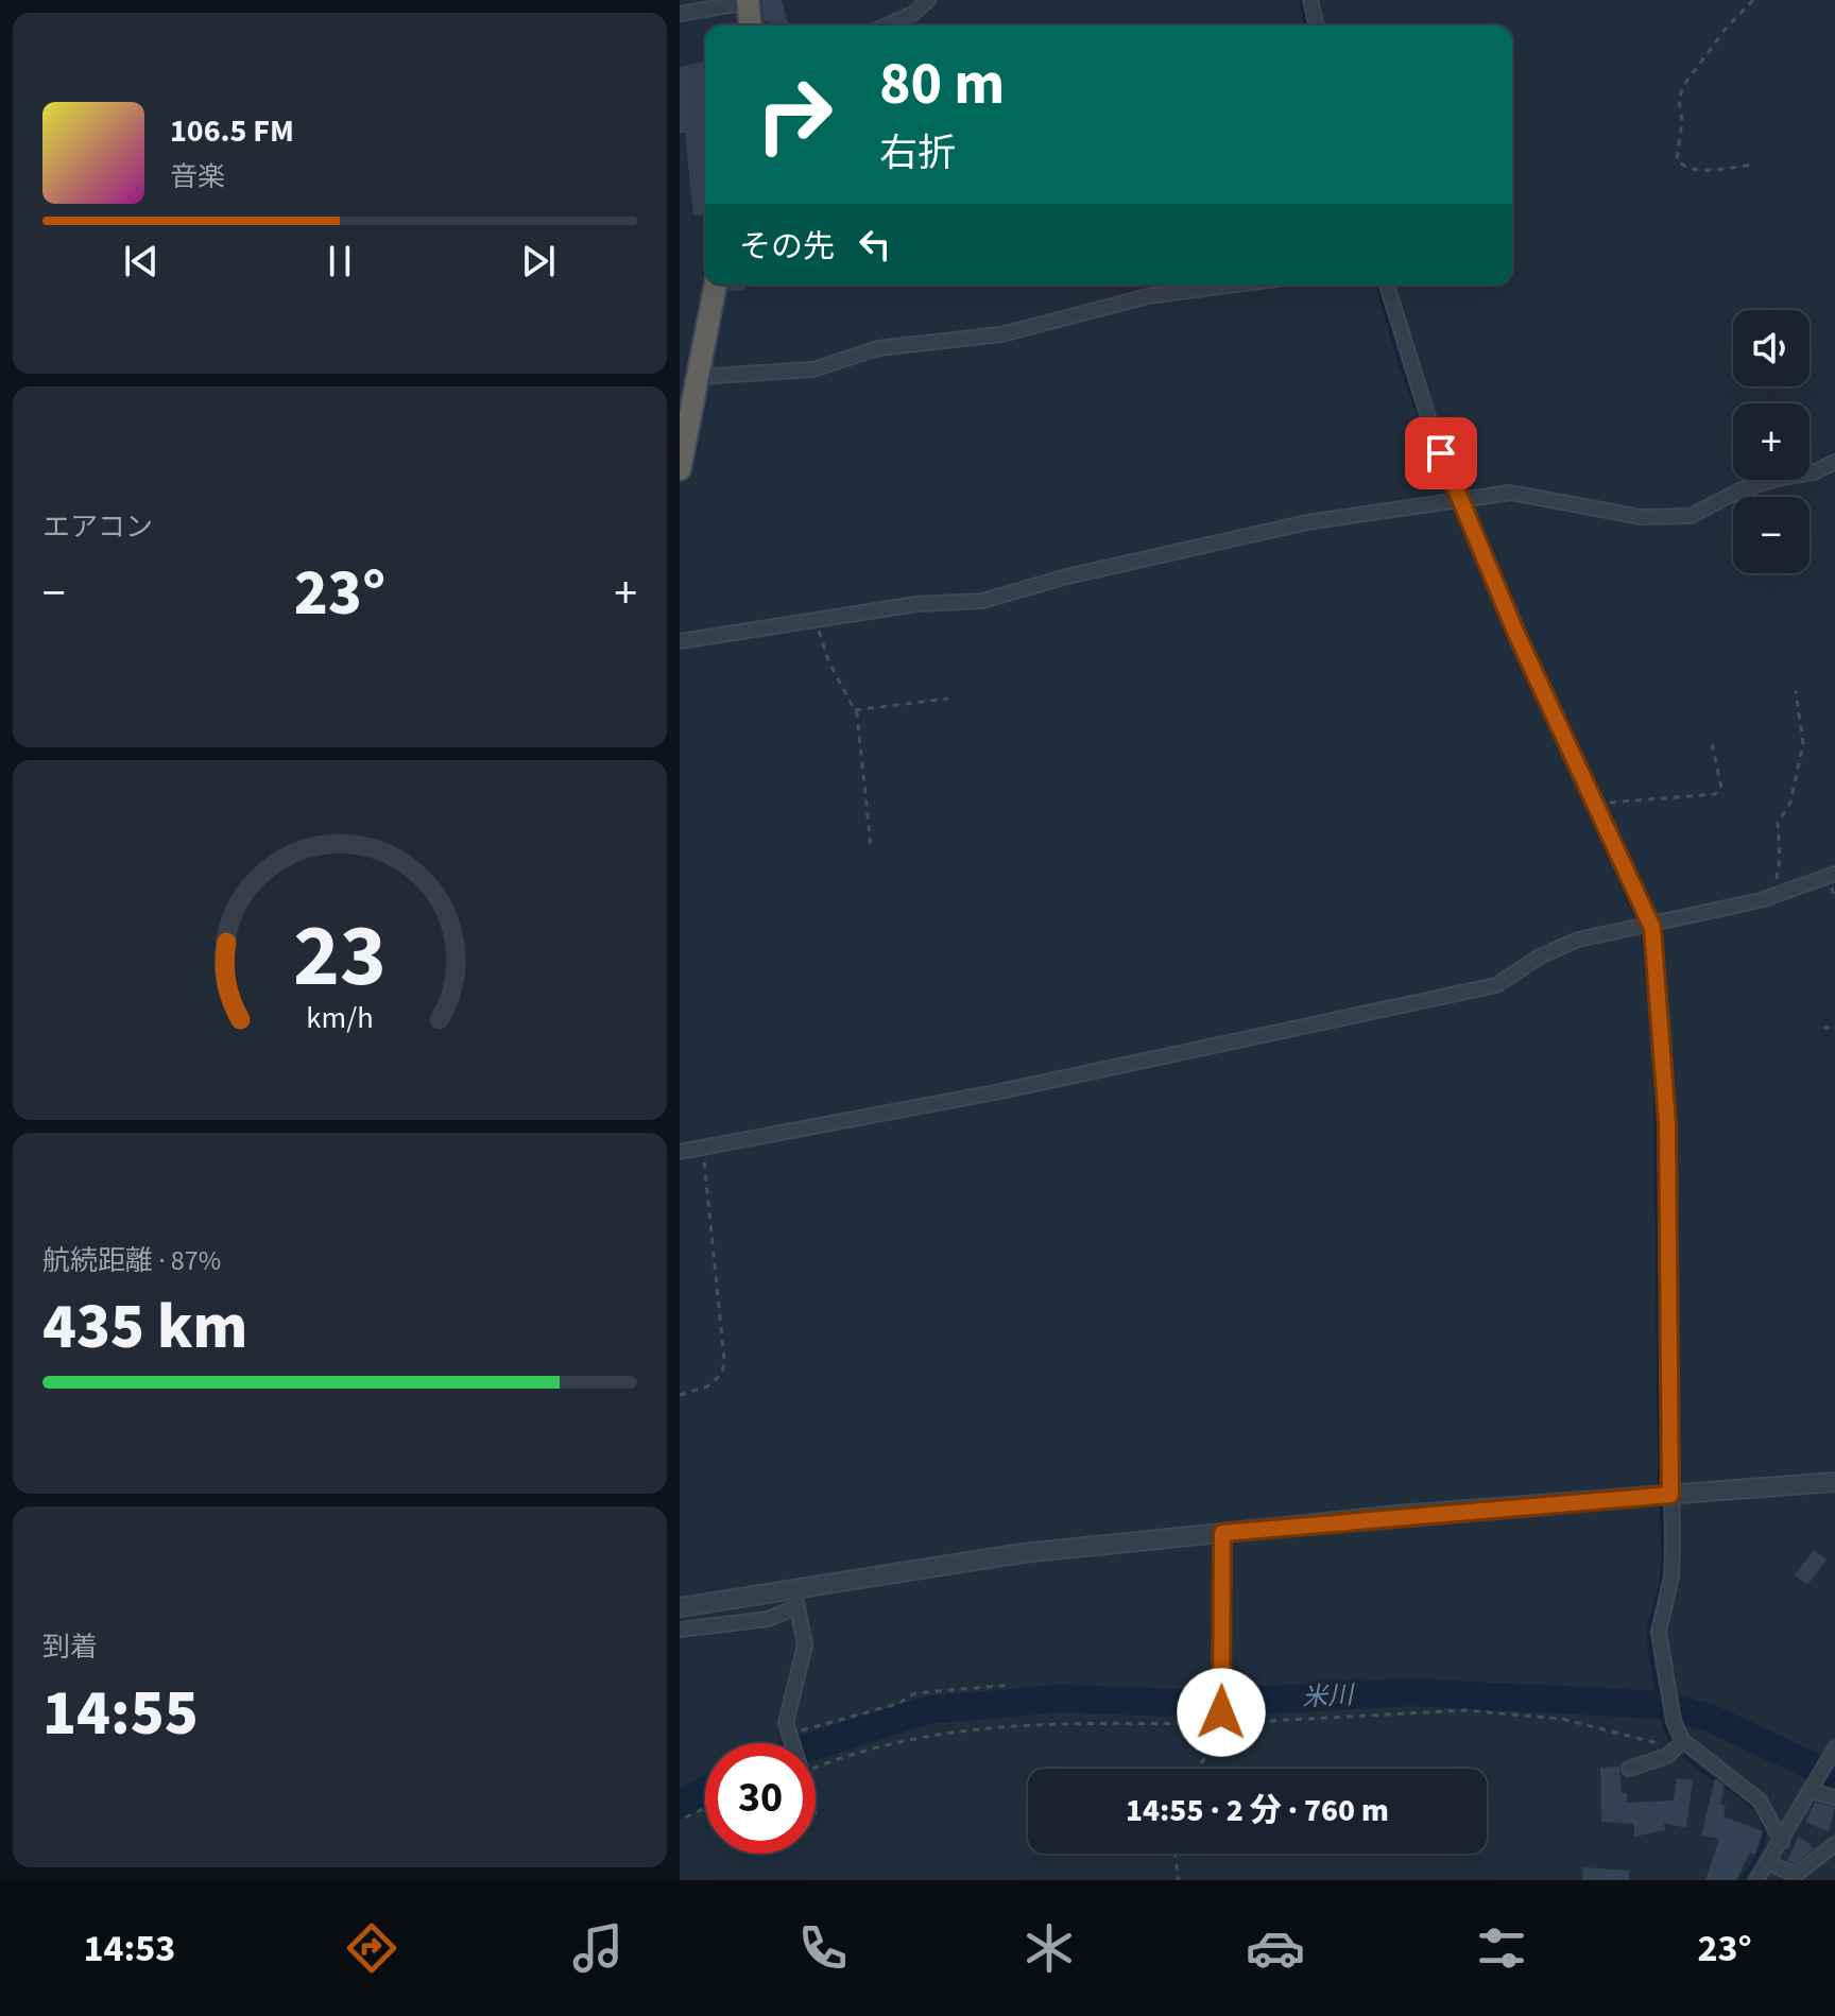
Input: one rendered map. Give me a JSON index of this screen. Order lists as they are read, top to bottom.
{
  "water": ["米川"],
  "page": {
    "turn": ["80 m", "右折"],
    "song": ["106.5 FM", "音楽"],
    "then": "その先",
    "map_buttons": ["+", "−"],
    "tile": [
      "エアコン",
      ["航続距離 · 87%", "435 km"],
      ["到着", "14:55"]
    ],
    "heat": ["−", "23°", "+"],
    "limit": "30",
    "trip": "14:55 · 2 分 · 760 m",
    "tabs": ["14:53", "23°"],
    "gauge": ["23", "km/h"]
  }
}
